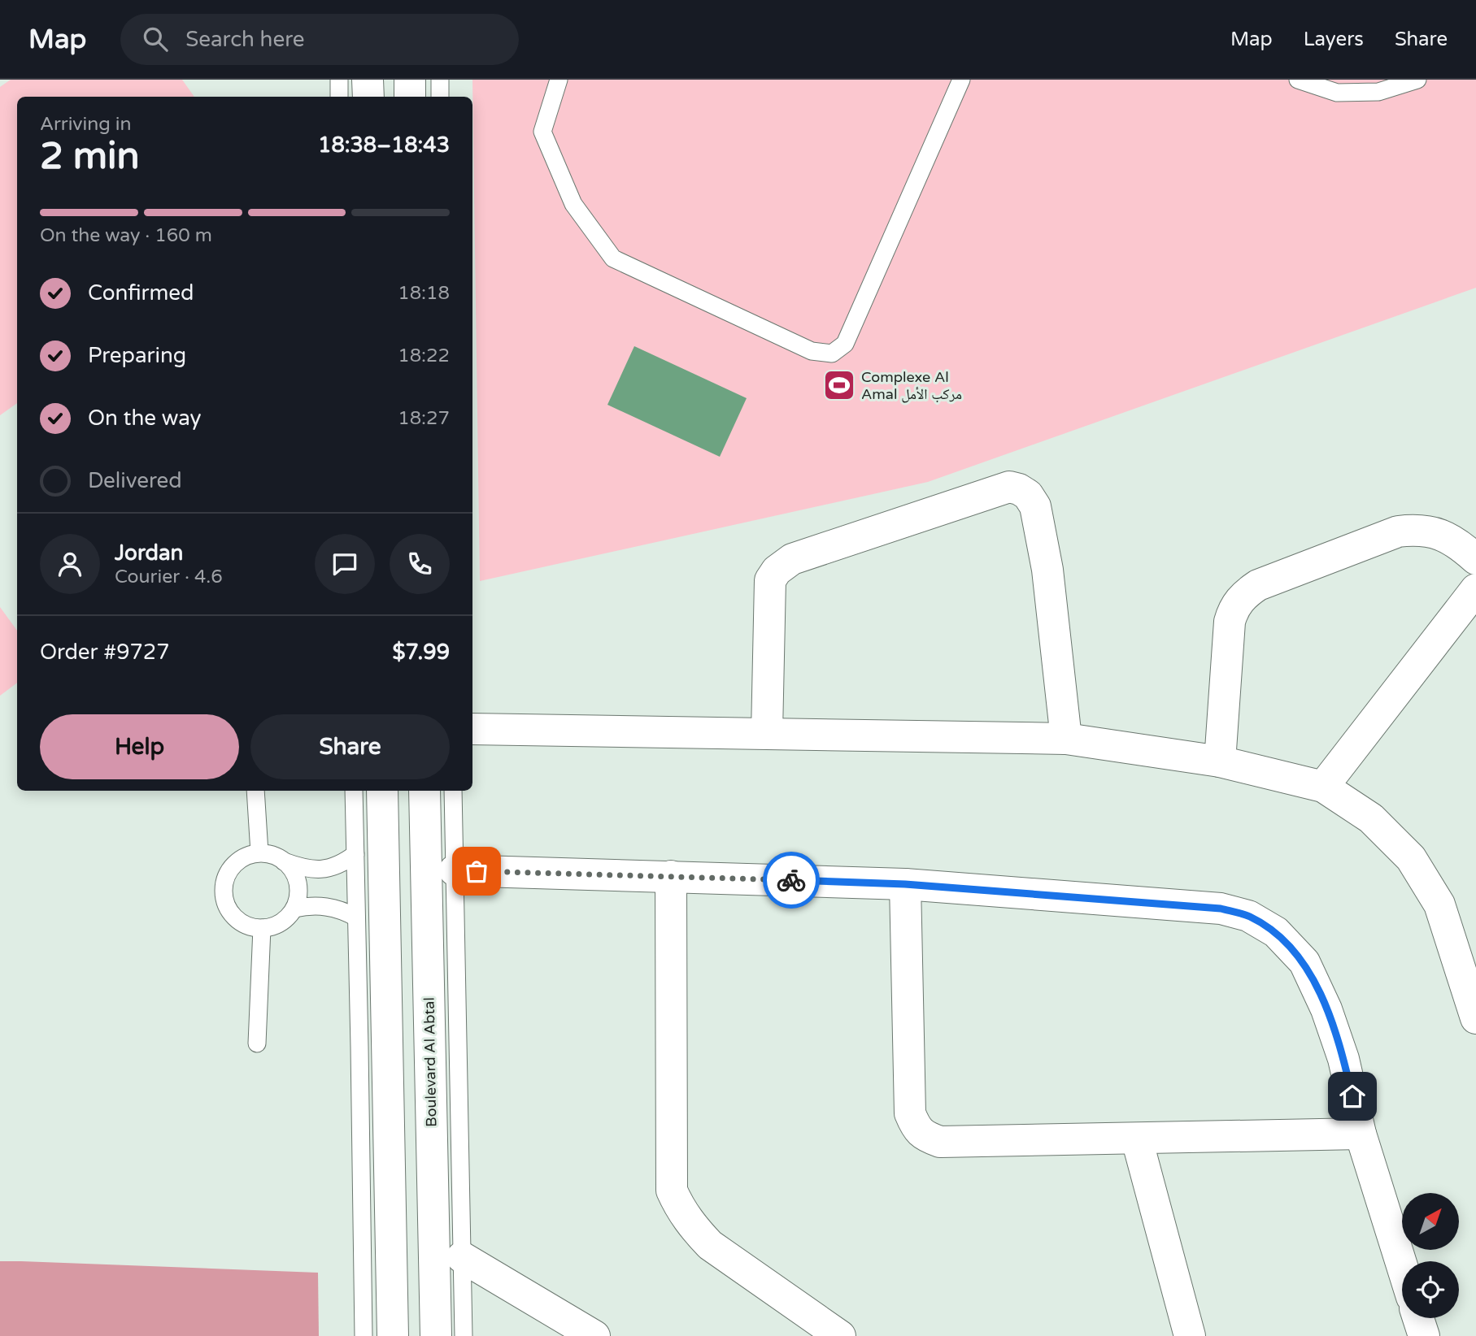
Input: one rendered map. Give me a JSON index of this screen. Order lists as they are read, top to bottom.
{
  "streets": {
    "street": ["Boulevard Al Abtal"]
  },
  "places": {
    "sports": ["Complexe Al Amal مركب الأمل"]
  },
  "north": "top right",
  "page": {
    "header": "Map",
    "search": "Search here",
    "nav": ["Map", "Layers", "Share"],
    "heading": ["2 min", "Arriving in", "18:38–18:43"],
    "panel": [
      "Jordan",
      "Courier · 4.6",
      "Order #9727",
      "$7.99"
    ],
    "bar": "On the way · 160 m",
    "list": [
      ["Confirmed", "18:18"],
      ["Preparing", "18:22"],
      ["On the way", "18:27"],
      "Delivered"
    ],
    "buttons": ["Help", "Share"]
  }
}
